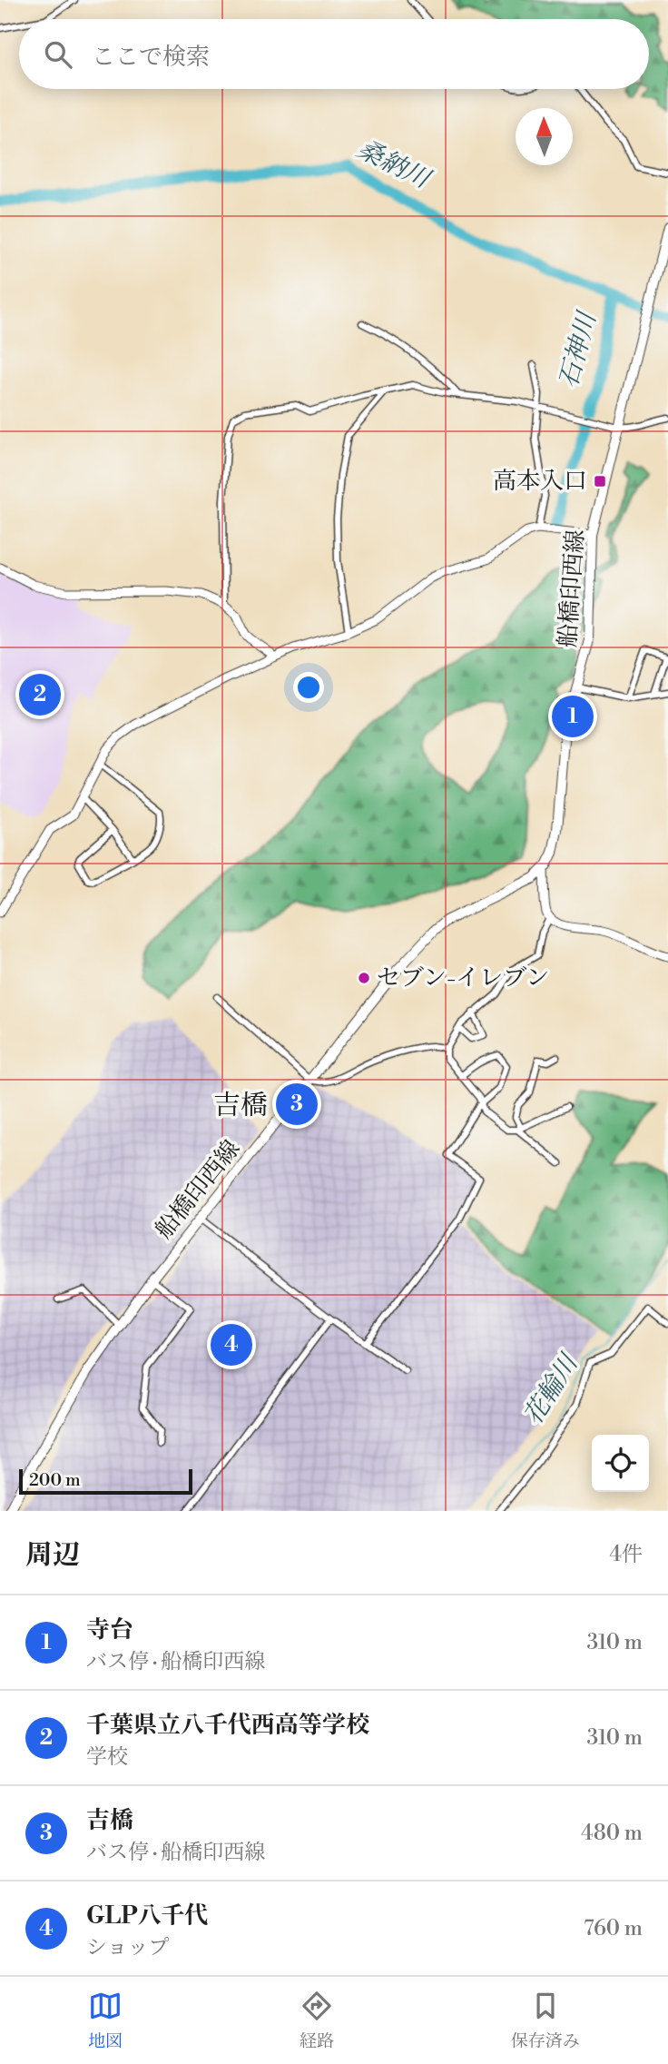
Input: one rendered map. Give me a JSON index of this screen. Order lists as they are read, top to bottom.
{
  "streets": {
    "main road": ["船橋印西線"]
  },
  "districts": ["吉橋"],
  "water": ["桑納川", "石神川", "花輪川"],
  "places": {
    "transit": ["高本入口"],
    "other": ["セブン-イレブン"]
  },
  "scale_bar": "200 m",
  "north": "top",
  "page": {
    "search": "ここで検索",
    "pins": [
      "2",
      "1",
      "3",
      "4"
    ],
    "scale": "200 m",
    "heading": ["周辺", "4件"],
    "list": [
      {
        "mark": "1",
        "name": "寺台",
        "note": "バス停 · 船橋印西線",
        "value": "310 m"
      },
      {
        "mark": "2",
        "name": "千葉県立八千代西高等学校",
        "note": "学校",
        "value": "310 m"
      },
      {
        "mark": "3",
        "name": "吉橋",
        "note": "バス停 · 船橋印西線",
        "value": "480 m"
      },
      {
        "mark": "4",
        "name": "GLP八千代",
        "note": "ショップ",
        "value": "760 m"
      }
    ],
    "nav": ["地図", "経路", "保存済み"]
  }
}
